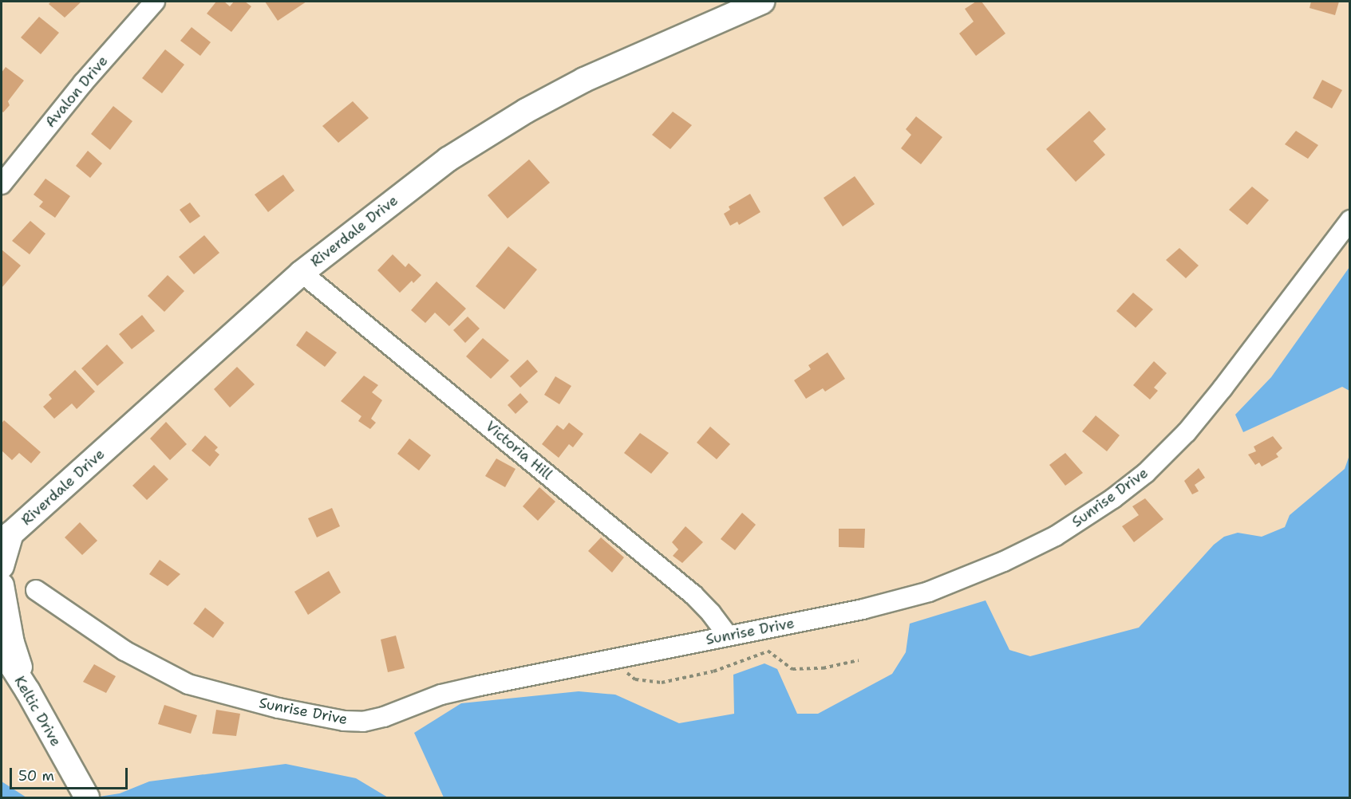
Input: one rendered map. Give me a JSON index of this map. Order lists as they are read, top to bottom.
{
  "streets": {
    "main road": ["Riverdale Drive", "Keltic Drive"],
    "street": ["Avalon Drive", "Victoria Hill", "Sunrise Drive"]
  },
  "crossings": [
    ["Riverdale Drive", "Victoria Hill"],
    ["Victoria Hill", "Sunrise Drive"]
  ],
  "scale_bar": "50 m"
}
